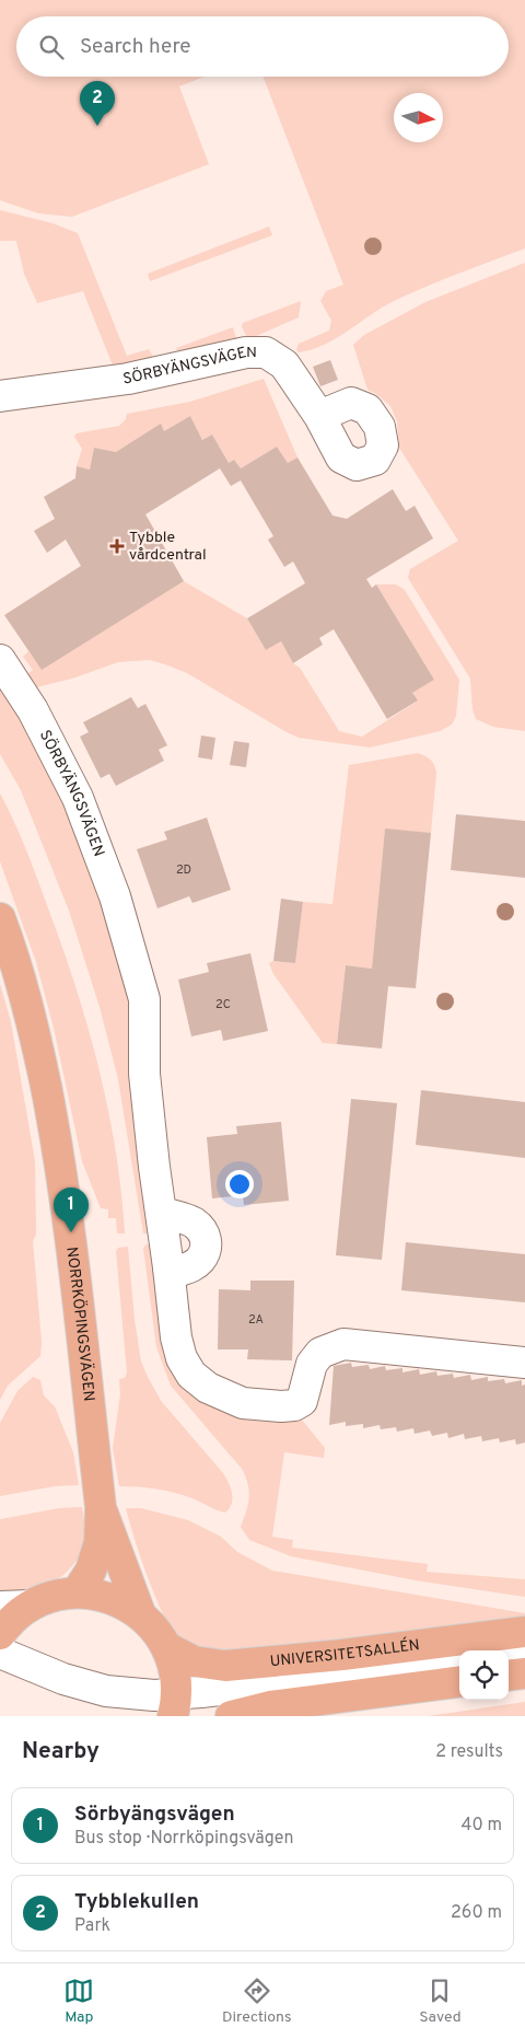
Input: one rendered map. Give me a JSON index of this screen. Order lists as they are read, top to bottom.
{
  "streets": {
    "main road": ["NORRKÖPINGSVÄGEN", "UNIVERSITETSALLÉN"],
    "street": ["SÖRBYÄNGSVÄGEN"]
  },
  "places": {
    "health": ["Tybble vårdcentral"]
  },
  "house_numbers": ["2D", "2C", "2A"],
  "north": "right",
  "page": {
    "search": "Search here",
    "pins": ["2", "1"],
    "heading": ["Nearby", "2 results"],
    "list": [
      {
        "mark": "1",
        "name": "Sörbyängsvägen",
        "note": "Bus stop · Norrköpingsvägen",
        "value": "40 m"
      },
      {
        "mark": "2",
        "name": "Tybblekullen",
        "note": "Park",
        "value": "260 m"
      }
    ],
    "nav": ["Map", "Directions", "Saved"]
  }
}
